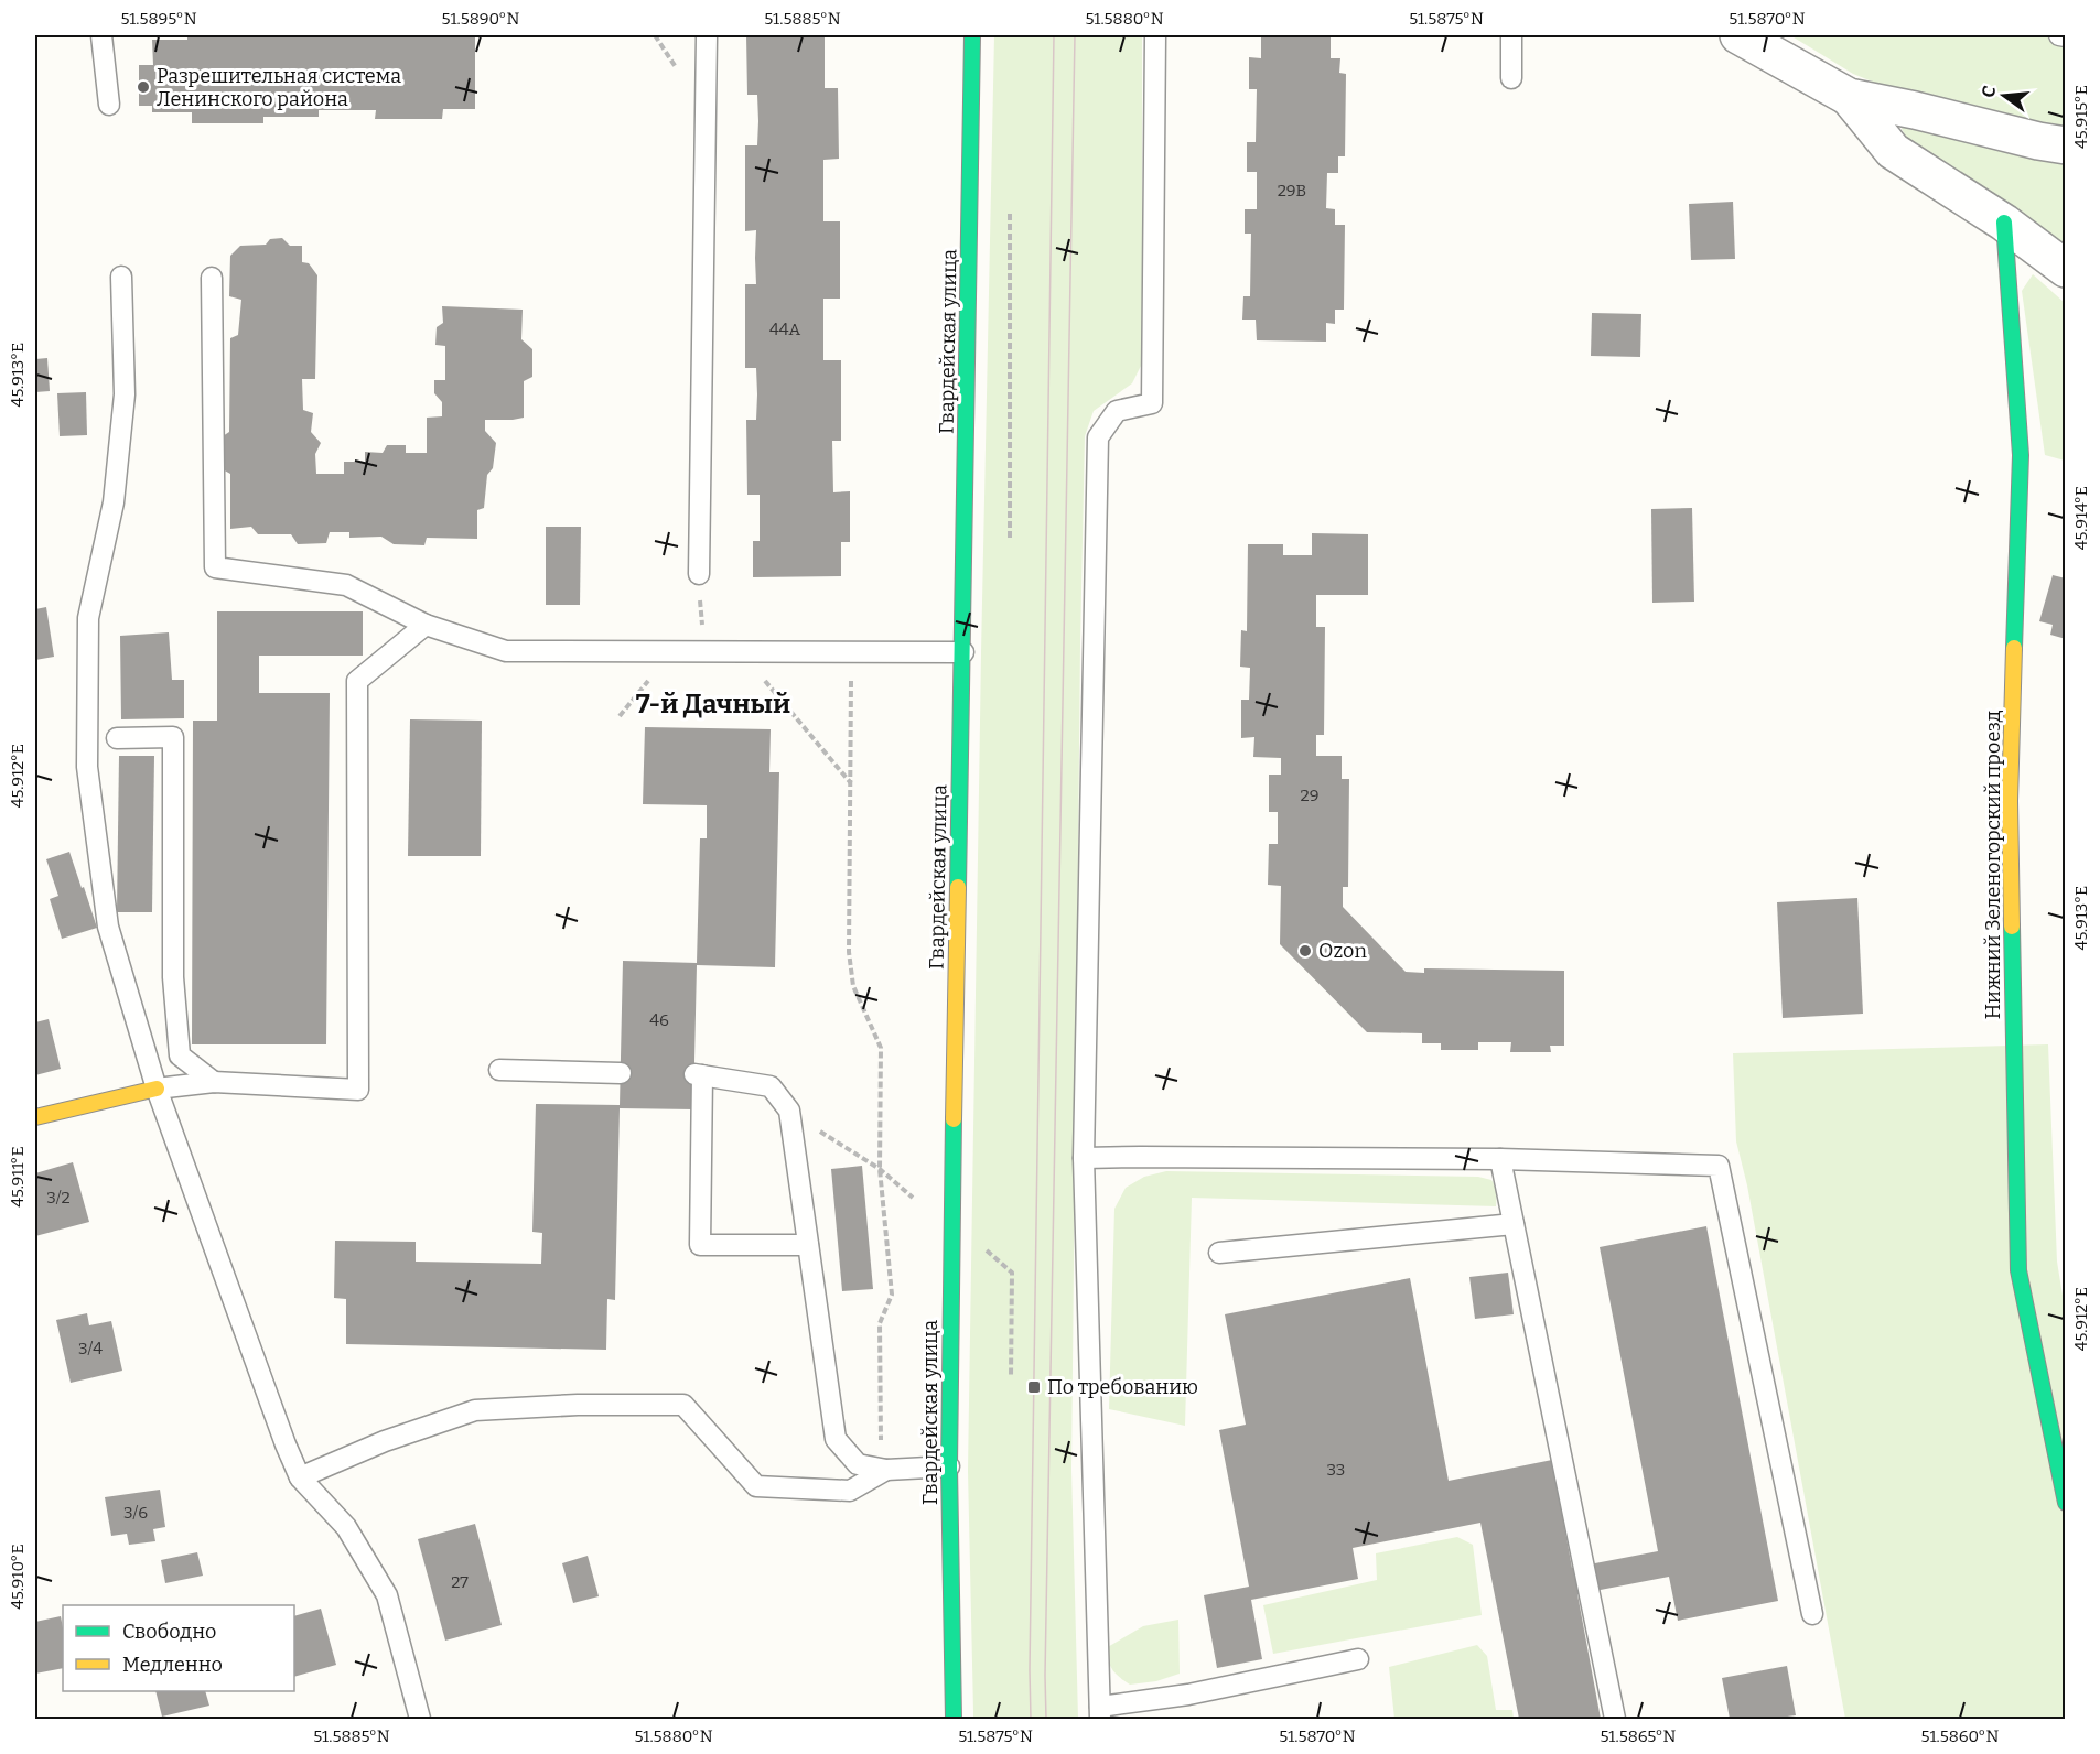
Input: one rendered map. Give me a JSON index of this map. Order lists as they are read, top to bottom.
{
  "streets": {
    "street": ["Гвардейская улица", "Нижний Зеленогорский проезд"]
  },
  "districts": ["7-й Дачный"],
  "places": {
    "other": ["Разрешительная система Ленинского района", "Ozon"],
    "transit": ["По требованию"]
  },
  "house_numbers": [
    "29В",
    "44А",
    "29",
    "46",
    "3/2",
    "3/4",
    "33",
    "3/6",
    "27"
  ],
  "legend": ["Свободно", "Медленно"],
  "north": "left",
  "coordinates": [
    "51.5895°N",
    "51.5890°N",
    "51.5885°N",
    "51.5880°N",
    "51.5875°N",
    "51.5870°N",
    "45.915°E",
    "45.913°E",
    "45.914°E",
    "45.912°E",
    "45.911°E",
    "45.910°E",
    "51.5865°N",
    "51.5860°N"
  ]
}
